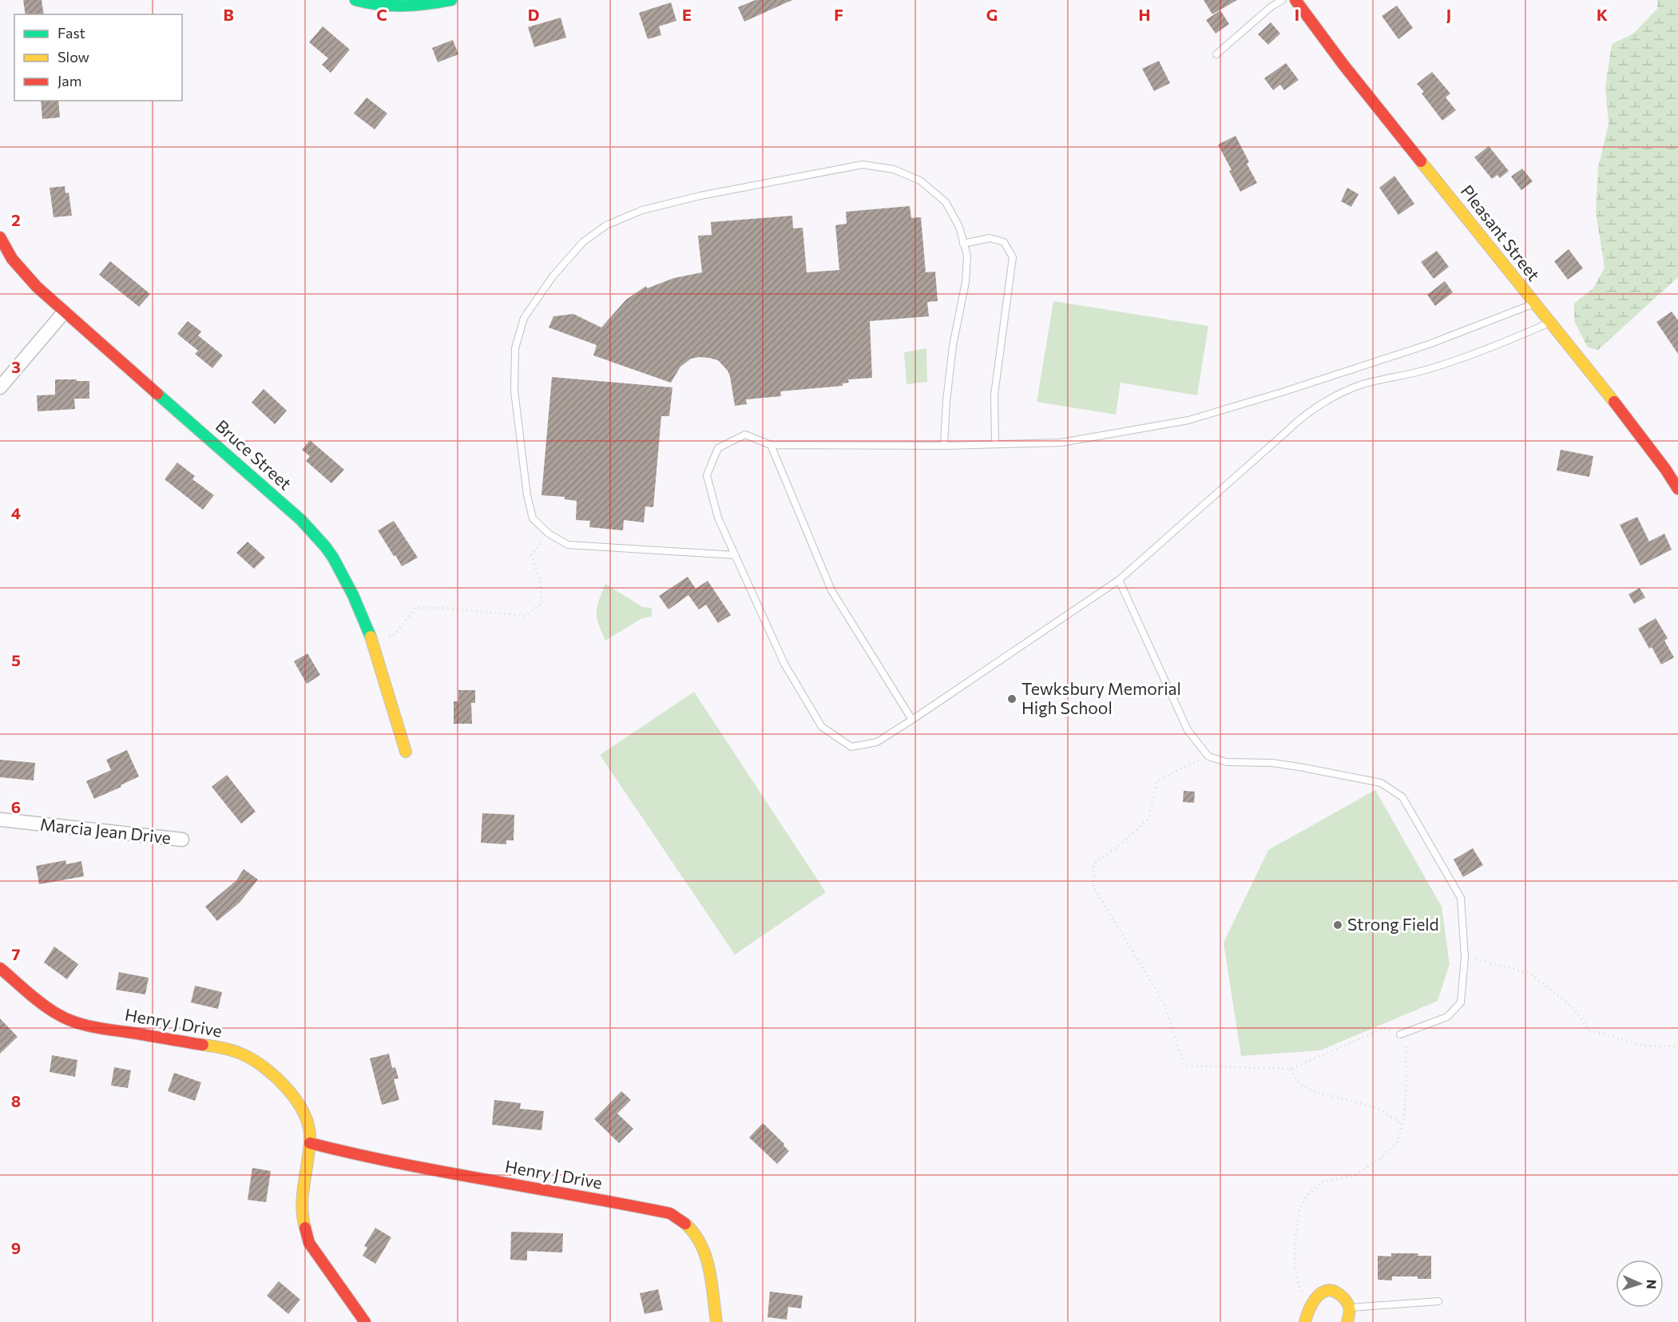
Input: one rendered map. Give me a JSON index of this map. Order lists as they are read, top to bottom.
{
  "streets": {
    "street": [
      "Pleasant Street",
      "Bruce Street",
      "Marcia Jean Drive",
      "Henry J Drive"
    ]
  },
  "places": ["Tewksbury Memorial High School", "Strong Field"],
  "legend": ["Fast", "Slow", "Jam"],
  "north": "right",
  "grid": {
    "columns": [
      "B",
      "C",
      "D",
      "E",
      "F",
      "G",
      "H",
      "I",
      "J",
      "K"
    ],
    "rows": [
      "2",
      "3",
      "4",
      "5",
      "6",
      "7",
      "8",
      "9"
    ]
  }
}
